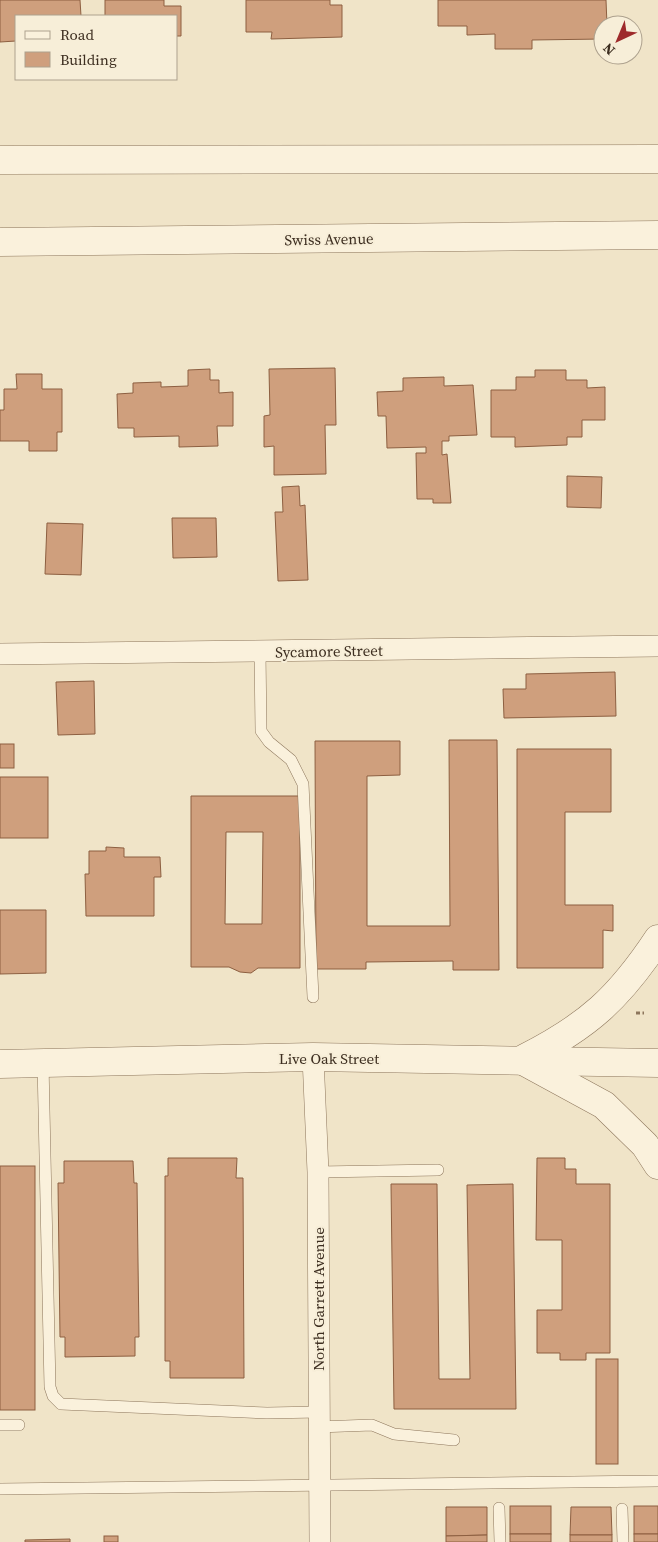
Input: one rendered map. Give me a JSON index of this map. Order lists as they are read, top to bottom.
{
  "streets": {
    "street": [
      "Swiss Avenue",
      "Sycamore Street",
      "Live Oak Street",
      "North Garrett Avenue"
    ]
  },
  "crossings": [
    ["Live Oak Street", "North Garrett Avenue"]
  ],
  "legend": ["Road", "Building"],
  "north": "bottom left"
}
